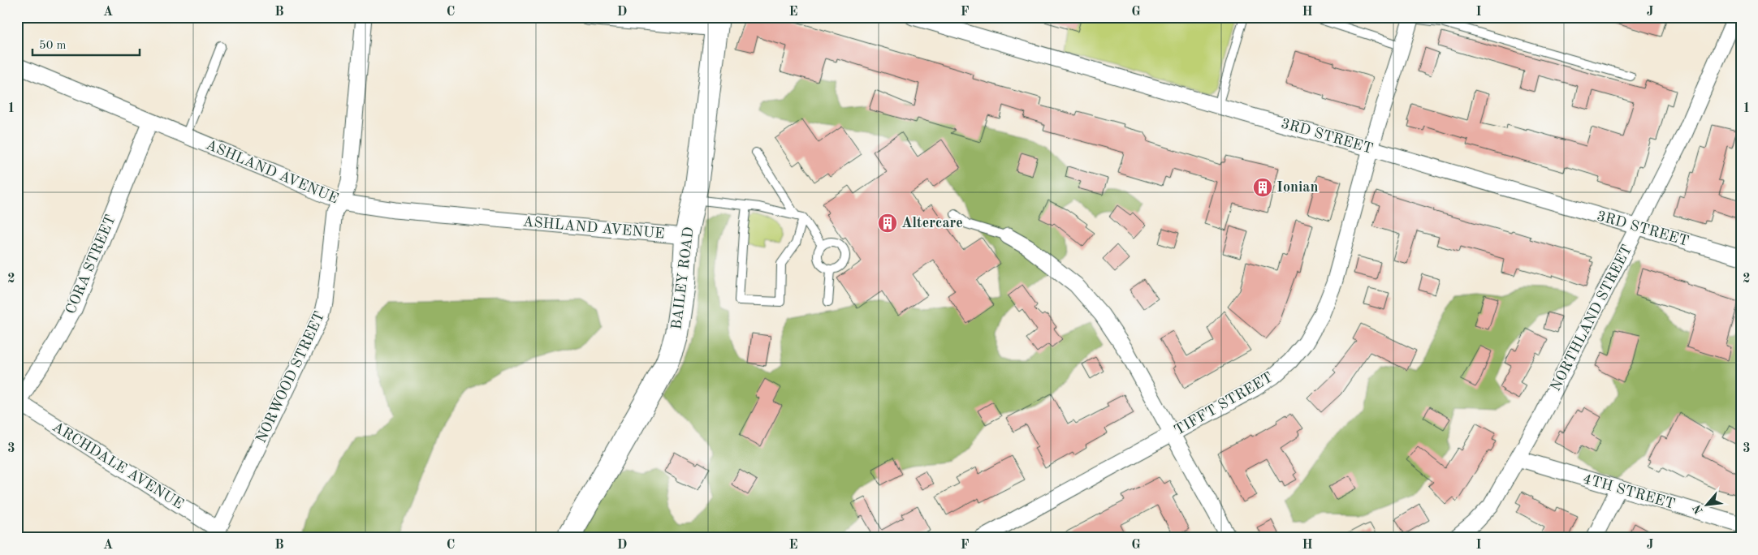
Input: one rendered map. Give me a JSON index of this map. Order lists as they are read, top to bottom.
{
  "streets": {
    "street": [
      "3RD STREET",
      "ASHLAND AVENUE",
      "CORA STREET",
      "BAILEY ROAD",
      "NORTHLAND STREET",
      "NORWOOD STREET",
      "TIFFT STREET",
      "ARCHDALE AVENUE",
      "4TH STREET"
    ]
  },
  "crossings": [
    ["3RD STREET", "NORTHLAND STREET"],
    ["3RD STREET", "TIFFT STREET"],
    ["ASHLAND AVENUE", "CORA STREET"],
    ["ASHLAND AVENUE", "BAILEY ROAD"],
    ["ASHLAND AVENUE", "NORWOOD STREET"],
    ["CORA STREET", "ARCHDALE AVENUE"],
    ["NORTHLAND STREET", "4TH STREET"],
    ["NORWOOD STREET", "ARCHDALE AVENUE"]
  ],
  "places": {
    "building": ["Ionian", "Altercare"]
  },
  "scale_bar": "50 m",
  "north": "bottom left",
  "grid": {
    "columns": [
      "A",
      "B",
      "C",
      "D",
      "E",
      "F",
      "G",
      "H",
      "I",
      "J"
    ],
    "rows": ["1", "2", "3"]
  }
}
